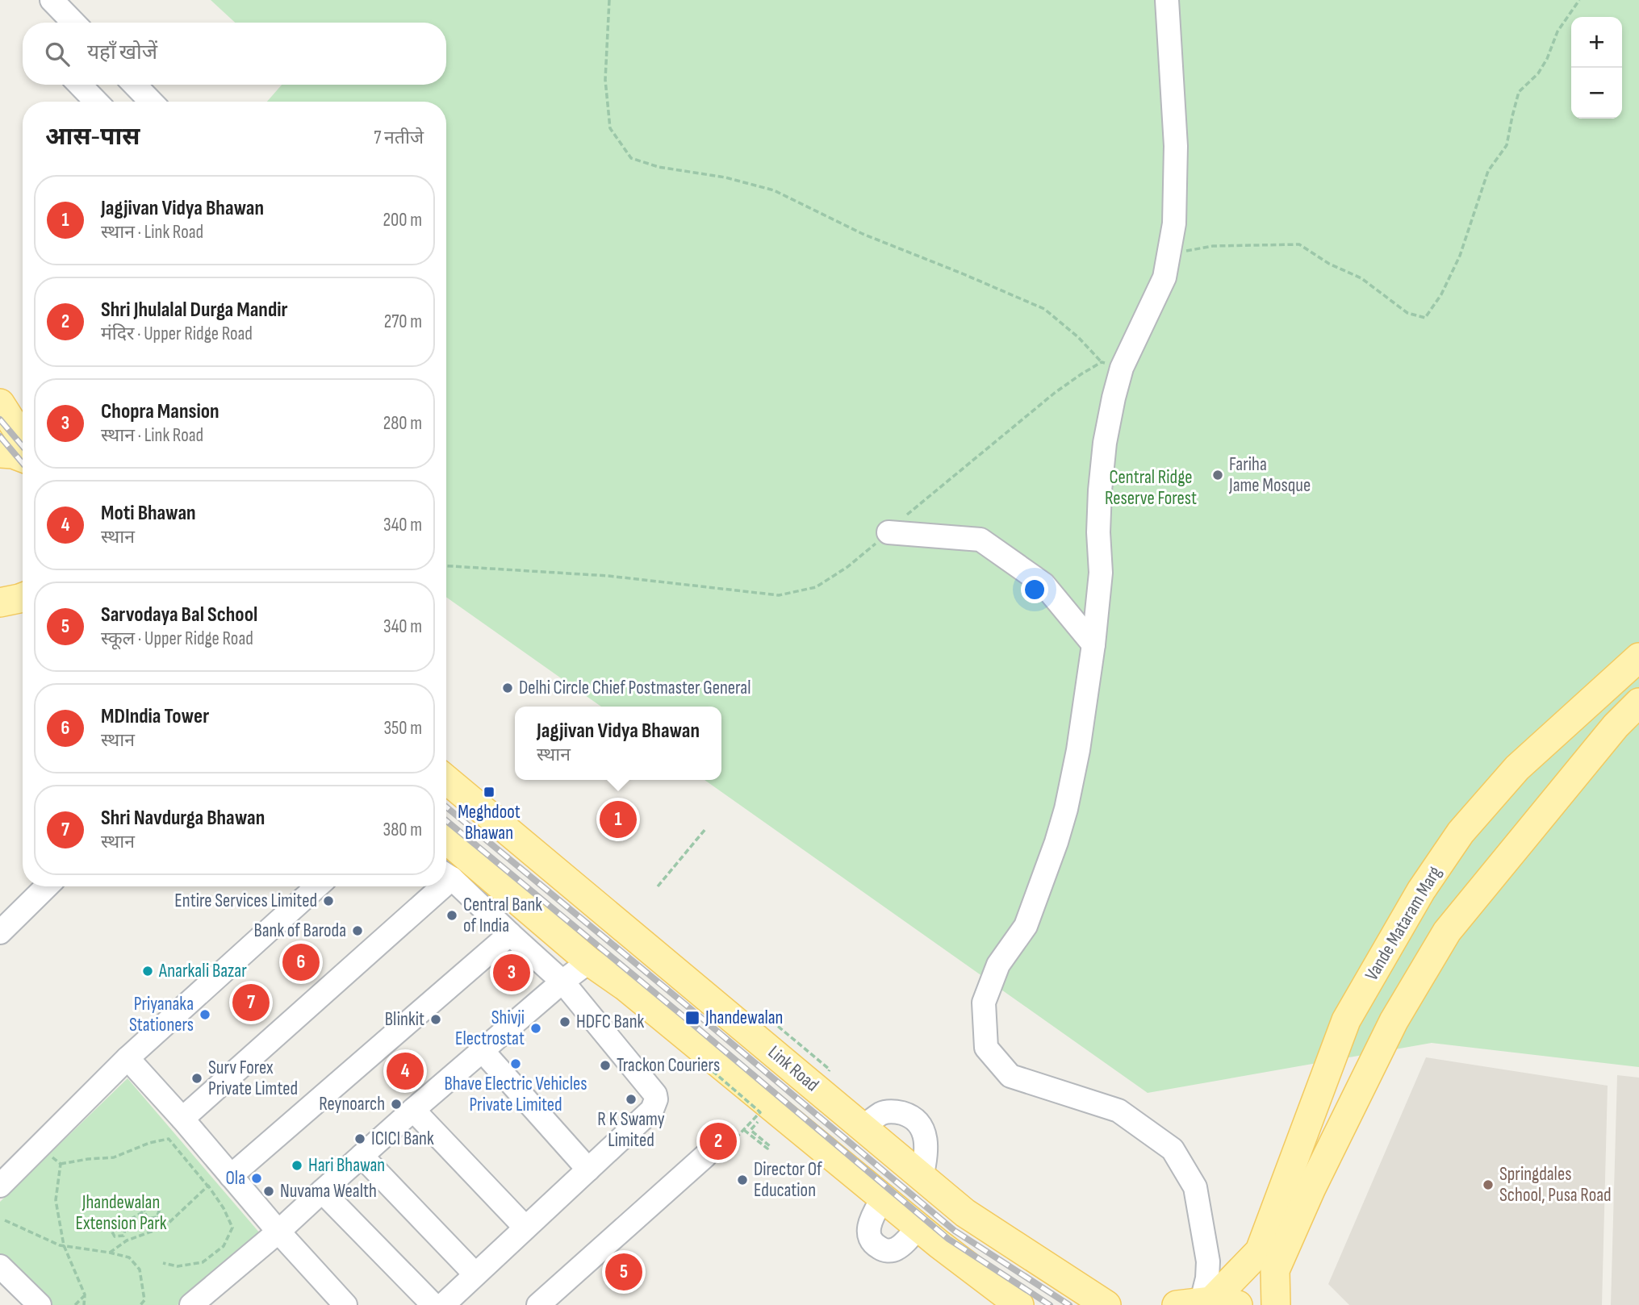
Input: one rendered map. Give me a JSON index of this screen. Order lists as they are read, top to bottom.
{
  "streets": {
    "main road": ["Vande Mataram Marg", "Link Road"]
  },
  "parks": ["Central Ridge Reserve Forest", "Jhandewalan Extension Park"],
  "places": {
    "other": [
      "Fariha Jame Mosque",
      "Delhi Circle Chief Postmaster General",
      "Entire Services Limited",
      "Central Bank of India",
      "Bank of Baroda",
      "Anarkali Bazar",
      "Priyanaka Stationers",
      "Blinkit",
      "HDFC Bank",
      "Shivji Electrostat",
      "Bhave Electric Vehicles Private Limited",
      "Trackon Couriers",
      "Surv Forex Private Limted",
      "R K Swamy Limited",
      "Reynoarch",
      "ICICI Bank",
      "Hari Bhawan",
      "Ola",
      "Director Of Education",
      "Springdales School, Pusa Road",
      "Nuvama Wealth"
    ],
    "transit": ["Meghdoot Bhawan", "Jhandewalan"]
  },
  "page": {
    "map_buttons": ["+", "−"],
    "search": "यहाँ खोजें",
    "heading": ["आस-पास", "7 नतीजे"],
    "list": [
      {
        "mark": "1",
        "name": "Jagjivan Vidya Bhawan",
        "note": "स्थान · Link Road",
        "value": "200 m"
      },
      {
        "mark": "2",
        "name": "Shri Jhulalal Durga Mandir",
        "note": "मंदिर · Upper Ridge Road",
        "value": "270 m"
      },
      {
        "mark": "3",
        "name": "Chopra Mansion",
        "note": "स्थान · Link Road",
        "value": "280 m"
      },
      {
        "mark": "4",
        "name": "Moti Bhawan",
        "note": "स्थान",
        "value": "340 m"
      },
      {
        "mark": "5",
        "name": "Sarvodaya Bal School",
        "note": "स्कूल · Upper Ridge Road",
        "value": "340 m"
      },
      {
        "mark": "6",
        "name": "MDIndia Tower",
        "note": "स्थान",
        "value": "350 m"
      },
      {
        "mark": "7",
        "name": "Shri Navdurga Bhawan",
        "note": "स्थान",
        "value": "380 m"
      }
    ],
    "popup": ["Jagjivan Vidya Bhawan", "स्थान"],
    "pins": [
      "1",
      "6",
      "3",
      "7",
      "4",
      "2",
      "5"
    ]
  }
}
